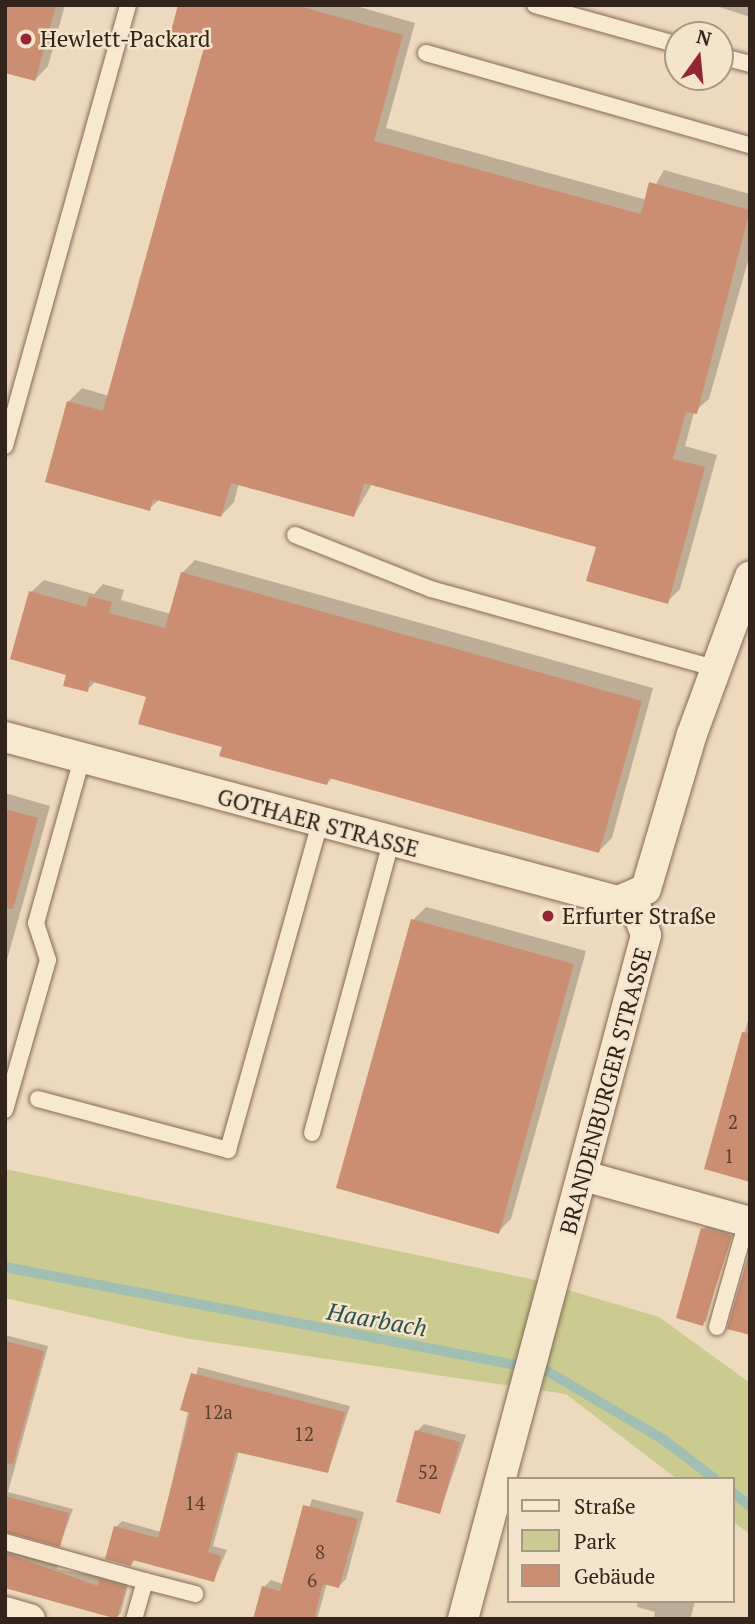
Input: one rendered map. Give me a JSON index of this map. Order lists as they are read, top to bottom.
{
  "streets": {
    "street": ["GOTHAER STRASSE", "BRANDENBURGER STRASSE"]
  },
  "crossings": [
    ["GOTHAER STRASSE", "BRANDENBURGER STRASSE"]
  ],
  "water": ["Haarbach"],
  "places": ["Hewlett-Packard", "Erfurter Straße"],
  "house_numbers": [
    "2",
    "1",
    "12a",
    "12",
    "52",
    "14",
    "8",
    "6"
  ],
  "legend": ["Straße", "Park", "Gebäude"],
  "north": "top"
}
